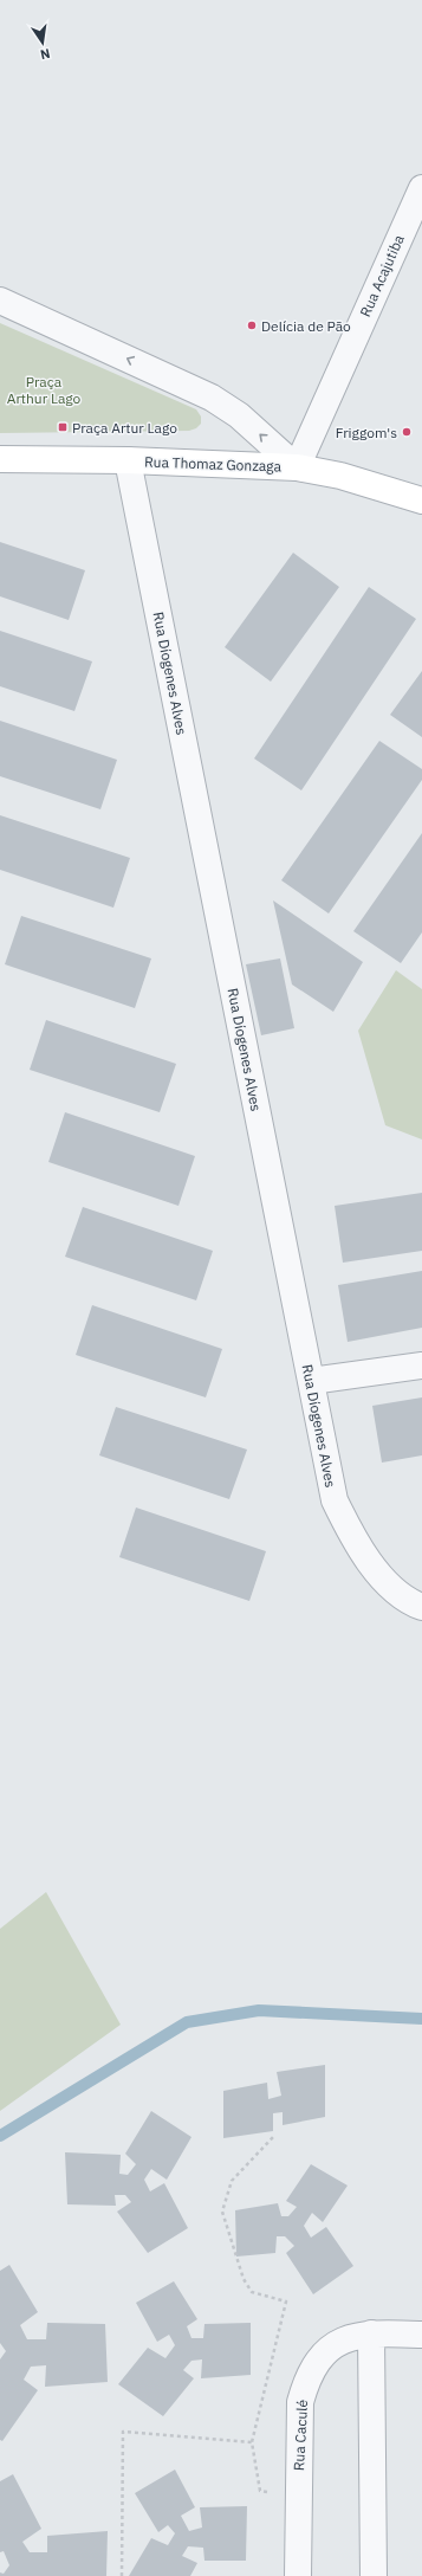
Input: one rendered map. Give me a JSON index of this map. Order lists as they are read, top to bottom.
{
  "streets": {
    "main road": ["Rua Thomaz Gonzaga"],
    "street": ["Rua Acajutiba", "Rua Díogenes Alves", "Rua Caculé"]
  },
  "crossings": [
    ["Rua Acajutiba", "Rua Thomaz Gonzaga"],
    ["Rua Thomaz Gonzaga", "Rua Díogenes Alves"]
  ],
  "parks": ["Praça Arthur Lago"],
  "places": {
    "other": ["Delícia de Pão", "Friggom's"],
    "transit": ["Praça Artur Lago"]
  },
  "north": "bottom"
}
